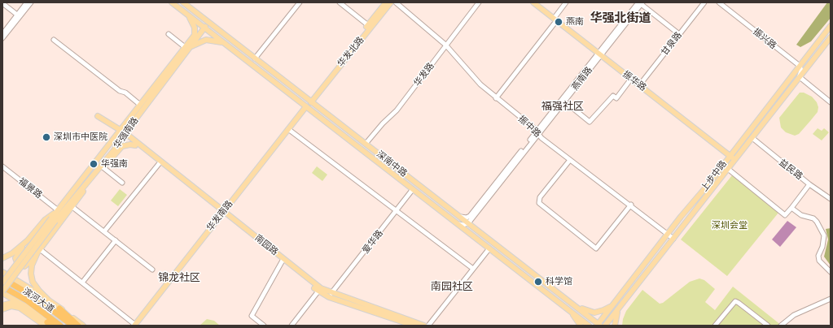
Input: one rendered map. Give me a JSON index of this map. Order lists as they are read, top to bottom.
{
  "streets": {
    "highway": ["滨河大道"],
    "main road": [
      "华发北路",
      "振华路",
      "华强南路",
      "深南中路",
      "上步中路",
      "华发南路",
      "南园路"
    ],
    "street": [
      "振兴路",
      "甘泉路",
      "华发路",
      "燕南路",
      "振中路",
      "益民路",
      "福景路",
      "爱华路"
    ]
  },
  "crossings": [
    ["振兴路", "上步中路"],
    ["甘泉路", "振华路"],
    ["华发北路", "深南中路"],
    ["华发路", "振中路"],
    ["华发路", "深南中路"],
    ["燕南路", "振华路"],
    ["燕南路", "振中路"],
    ["燕南路", "深南中路"],
    ["振华路", "上步中路"],
    ["振中路", "上步中路"],
    ["华强南路", "深南中路"],
    ["华强南路", "福景路"],
    ["华强南路", "南园路"],
    ["深南中路", "上步中路"],
    ["深南中路", "华发南路"],
    ["深南中路", "爱华路"],
    ["益民路", "上步中路"],
    ["华发南路", "南园路"],
    ["爱华路", "南园路"]
  ],
  "districts": [
    "华强北街道",
    "福强社区",
    "锦龙社区",
    "南园社区"
  ],
  "parks": ["深圳会堂"],
  "places": [
    "燕南",
    "深圳市中医院",
    "华强南",
    "科学馆"
  ]
}
